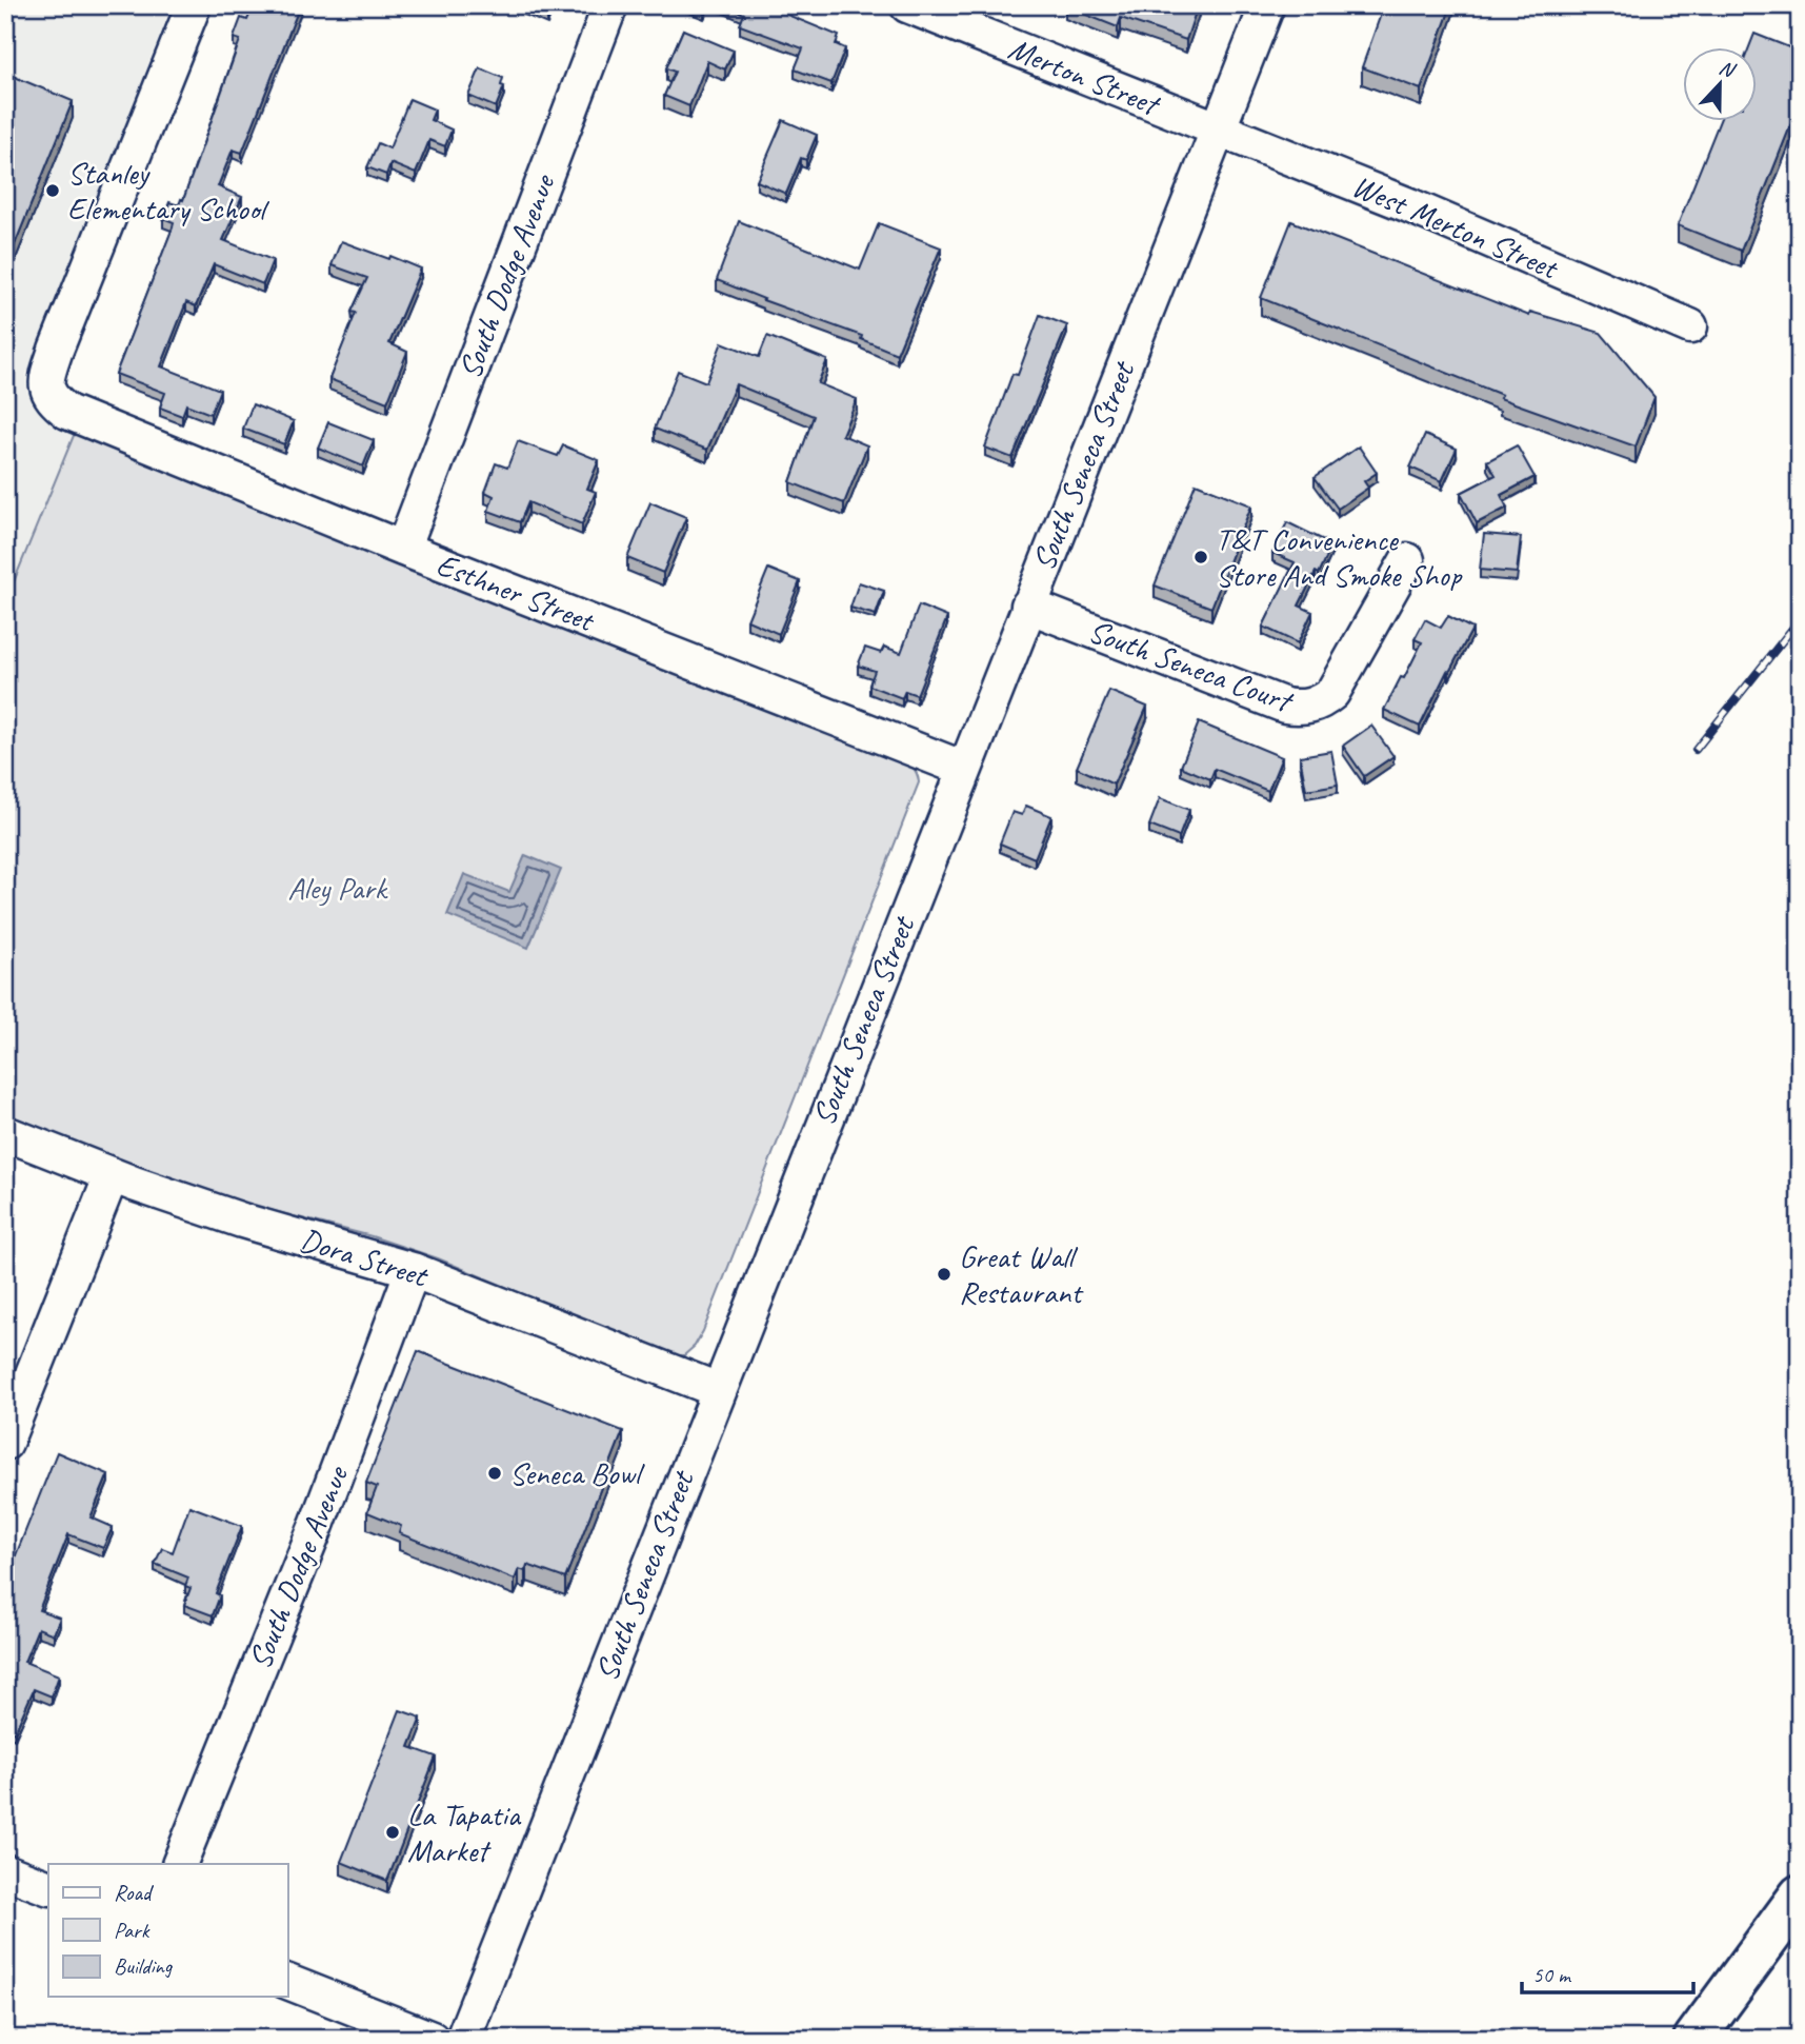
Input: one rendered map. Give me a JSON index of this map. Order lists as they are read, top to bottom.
{
  "streets": {
    "street": [
      "Merton Street",
      "West Merton Street",
      "South Dodge Avenue",
      "South Seneca Street",
      "Esthner Street",
      "South Seneca Court",
      "Dora Street"
    ]
  },
  "crossings": [
    ["Merton Street", "West Merton Street"],
    ["Merton Street", "South Seneca Street"],
    ["West Merton Street", "South Seneca Street"],
    ["South Dodge Avenue", "Esthner Street"],
    ["South Dodge Avenue", "Dora Street"],
    ["South Seneca Street", "Esthner Street"],
    ["South Seneca Street", "South Seneca Court"],
    ["South Seneca Street", "Dora Street"]
  ],
  "parks": ["Aley Park"],
  "places": [
    "Stanley Elementary School",
    "T&T Convenience Store And Smoke Shop",
    "Great Wall Restaurant",
    "Seneca Bowl",
    "La Tapatia Market"
  ],
  "legend": ["Road", "Park", "Building"],
  "scale_bar": "50 m",
  "north": "top"
}
